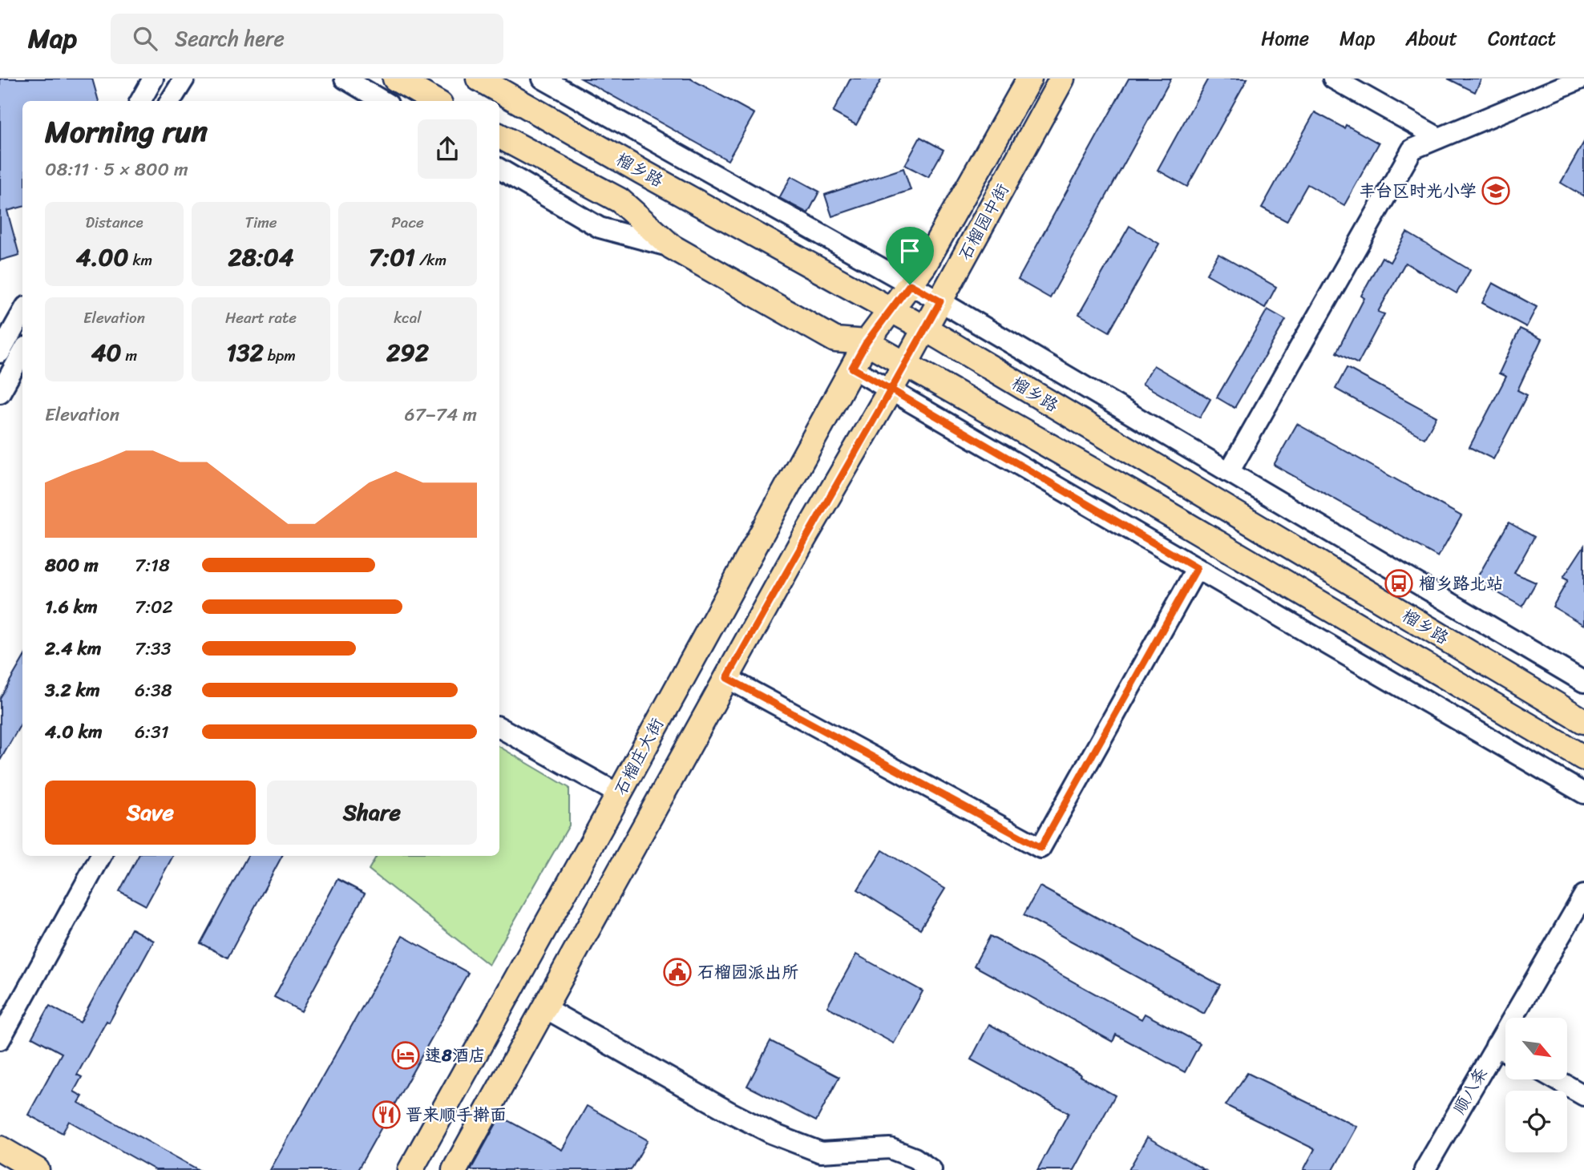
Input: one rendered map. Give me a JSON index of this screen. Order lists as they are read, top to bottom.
{
  "streets": {
    "main road": ["榴乡路", "石榴园中街", "石榴庄大街"],
    "street": ["顺八条"]
  },
  "crossings": [
    ["榴乡路", "石榴园中街"],
    ["榴乡路", "石榴庄大街"],
    ["石榴园中街", "石榴庄大街"]
  ],
  "places": {
    "school or university": ["丰台区时光小学"],
    "bus stop": ["榴乡路北站"],
    "public building": ["石榴园派出所"],
    "hotel": ["速8酒店"],
    "restaurant": ["晋来顺手擀面"]
  },
  "north": "bottom right",
  "page": {
    "header": "Map",
    "search": "Search here",
    "nav": [
      "Home",
      "Map",
      "About",
      "Contact"
    ],
    "heading": ["Morning run", "08:11 · 5 × 800 m"],
    "stats": [
      ["Distance", "4.00 km"],
      ["Time", "28:04"],
      ["Pace", "7:01 /km"],
      ["Elevation", "40 m"],
      ["Heart rate", "132 bpm"],
      ["kcal", "292"]
    ],
    "chart": ["Elevation", "67–74 m"],
    "list": [
      {
        "name": "800 m",
        "note": "7:18"
      },
      {
        "name": "1.6 km",
        "note": "7:02"
      },
      {
        "name": "2.4 km",
        "note": "7:33"
      },
      {
        "name": "3.2 km",
        "note": "6:38"
      },
      {
        "name": "4.0 km",
        "note": "6:31"
      }
    ],
    "buttons": ["Save", "Share"]
  }
}
